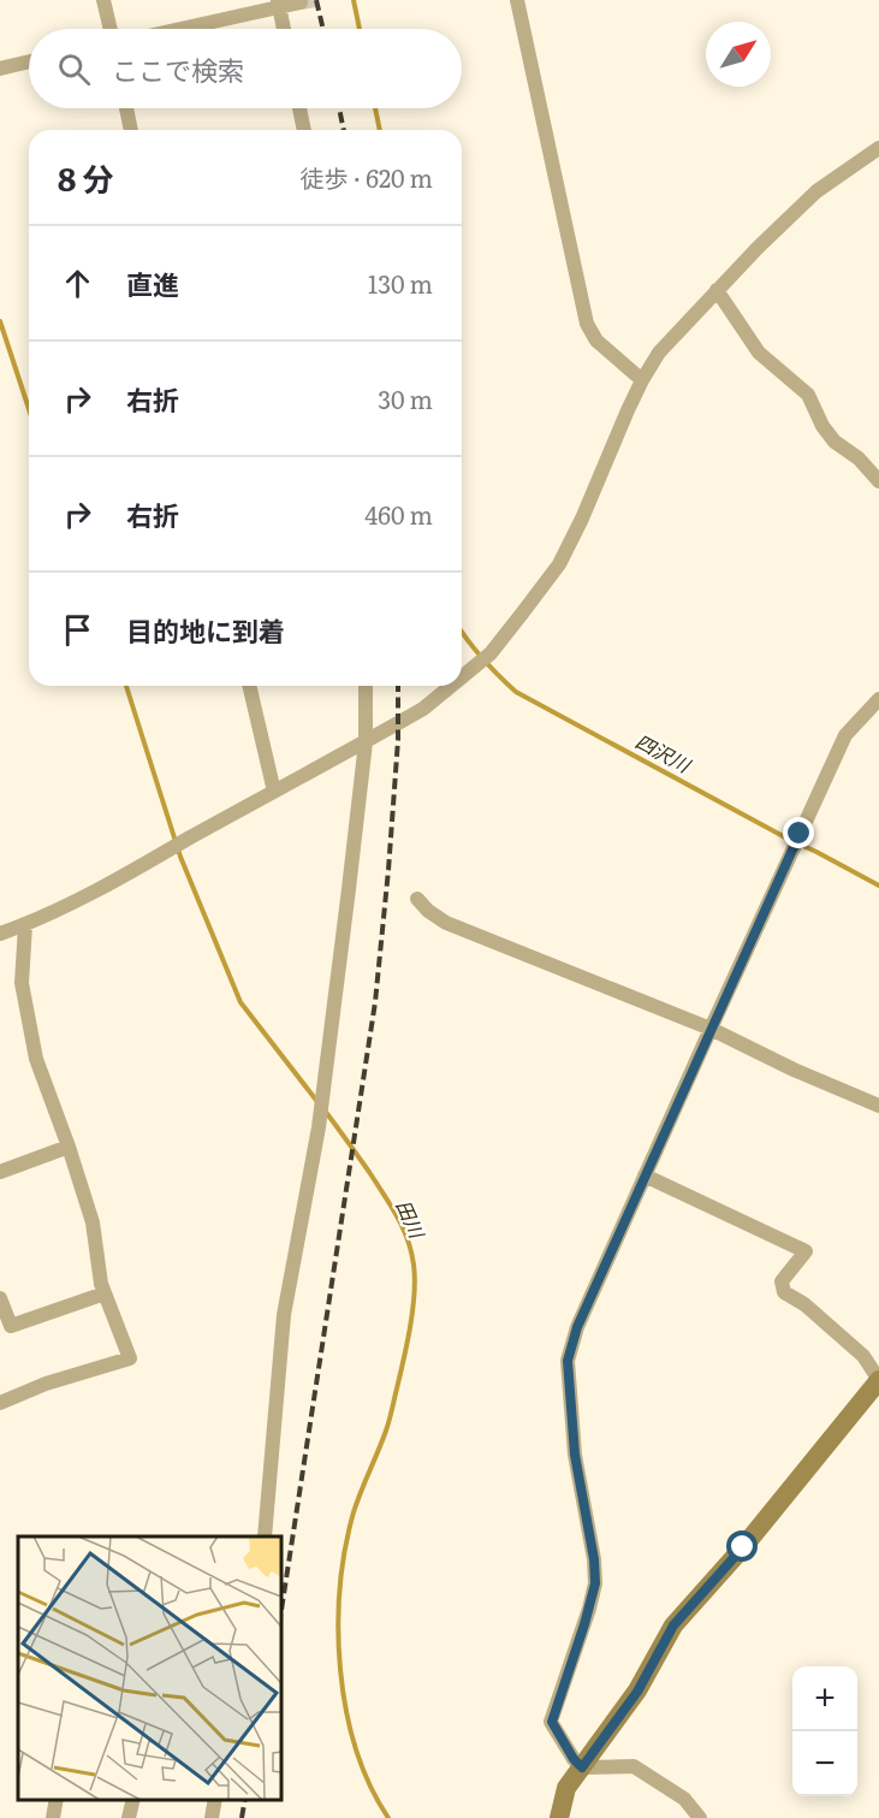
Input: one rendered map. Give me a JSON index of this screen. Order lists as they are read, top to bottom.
{
  "water": ["四沢川", "田川"],
  "north": "top right",
  "page": {
    "search": "ここで検索",
    "heading": ["8 分", "徒歩 · 620 m"],
    "list": [
      ["直進", "130 m"],
      ["右折", "30 m"],
      ["右折", "460 m"],
      "目的地に到着"
    ],
    "map_buttons": ["+", "−"]
  }
}
